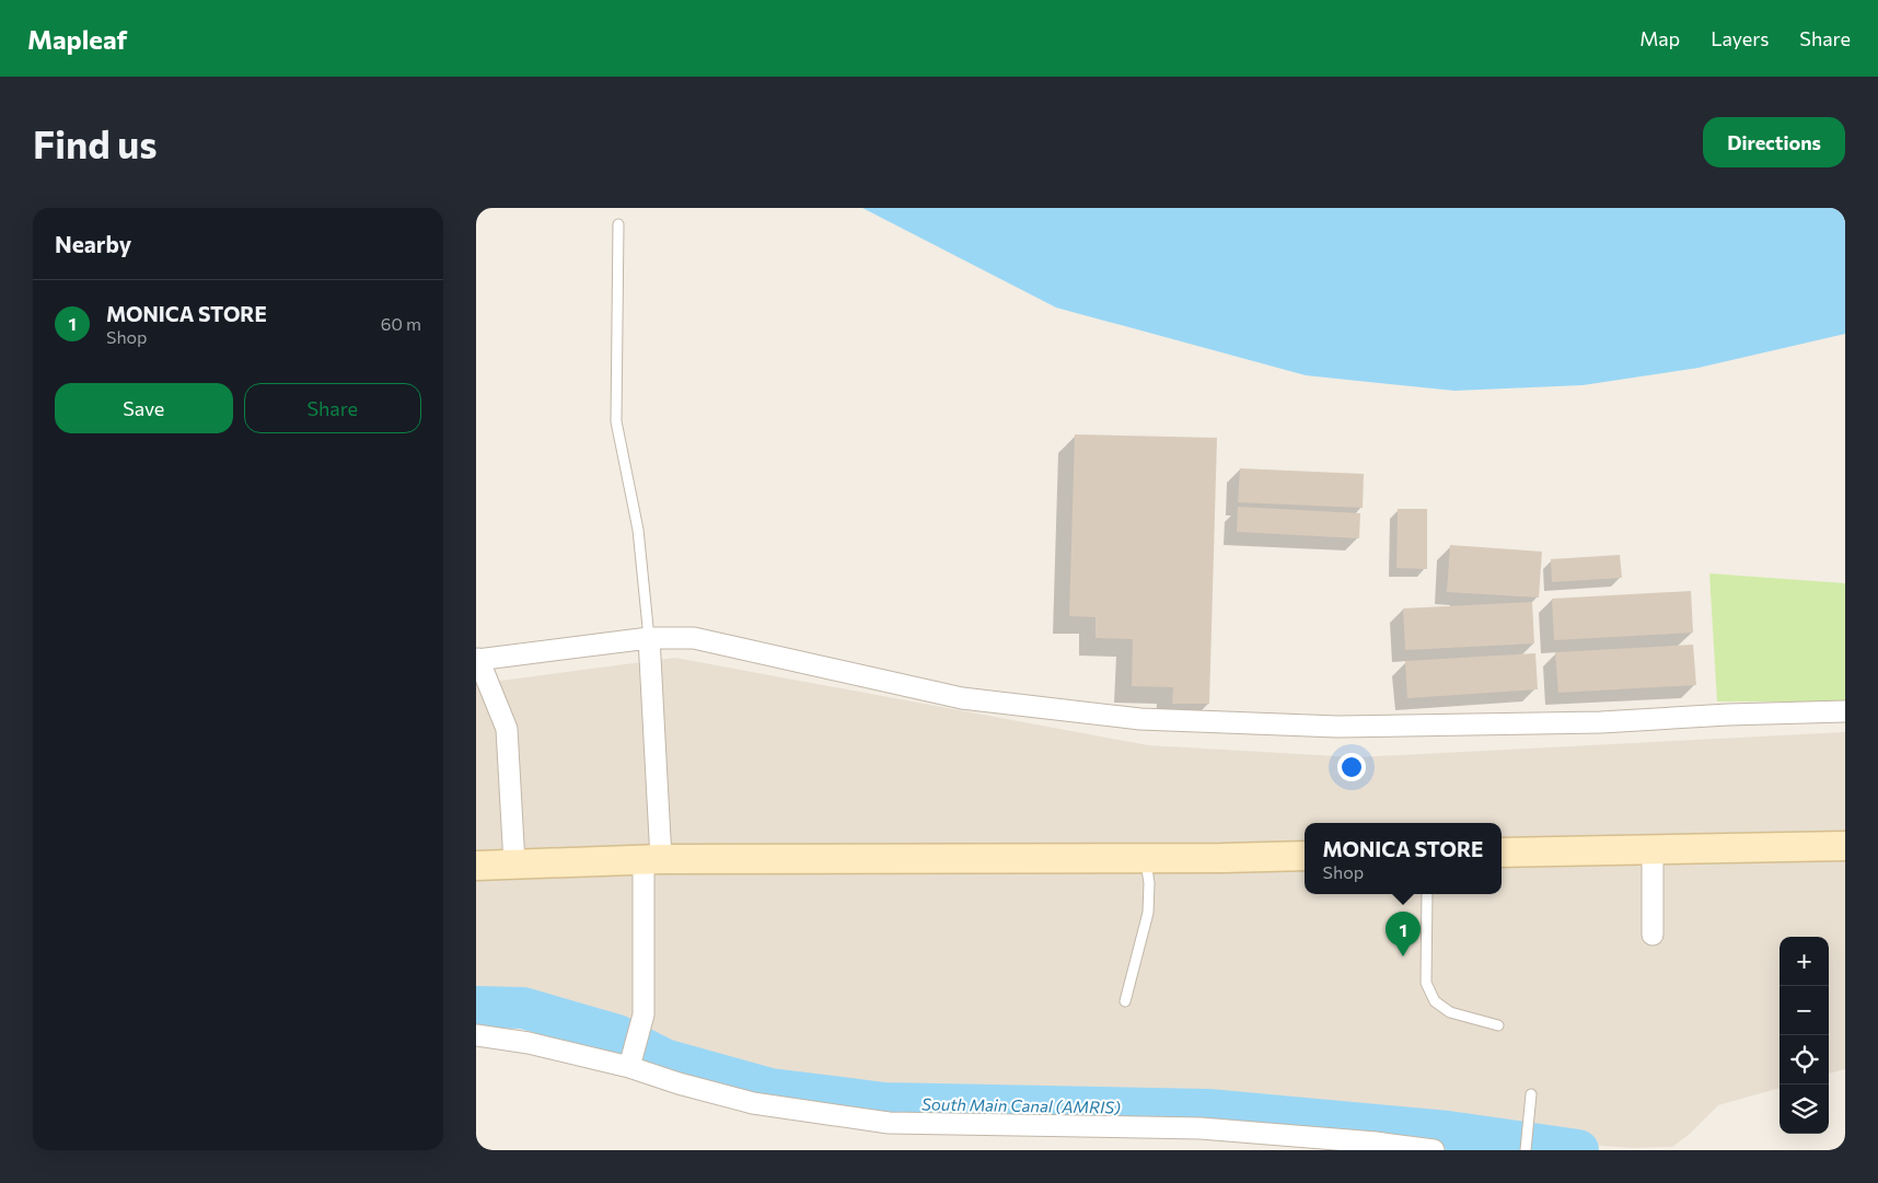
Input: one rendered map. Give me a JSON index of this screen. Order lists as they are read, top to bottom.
{
  "water": ["South Main Canal (AMRIS)"],
  "page": {
    "header": "Mapleaf",
    "nav": ["Map", "Layers", "Share"],
    "buttons": [
      "Directions",
      ["Save", "Share"]
    ],
    "title": "Find us",
    "heading": "Nearby",
    "list": [
      {
        "mark": "1",
        "name": "MONICA STORE",
        "note": "Shop",
        "value": "60 m"
      }
    ],
    "popup": ["MONICA STORE", "Shop"],
    "pins": "1",
    "map_buttons": ["+", "−"]
  }
}
